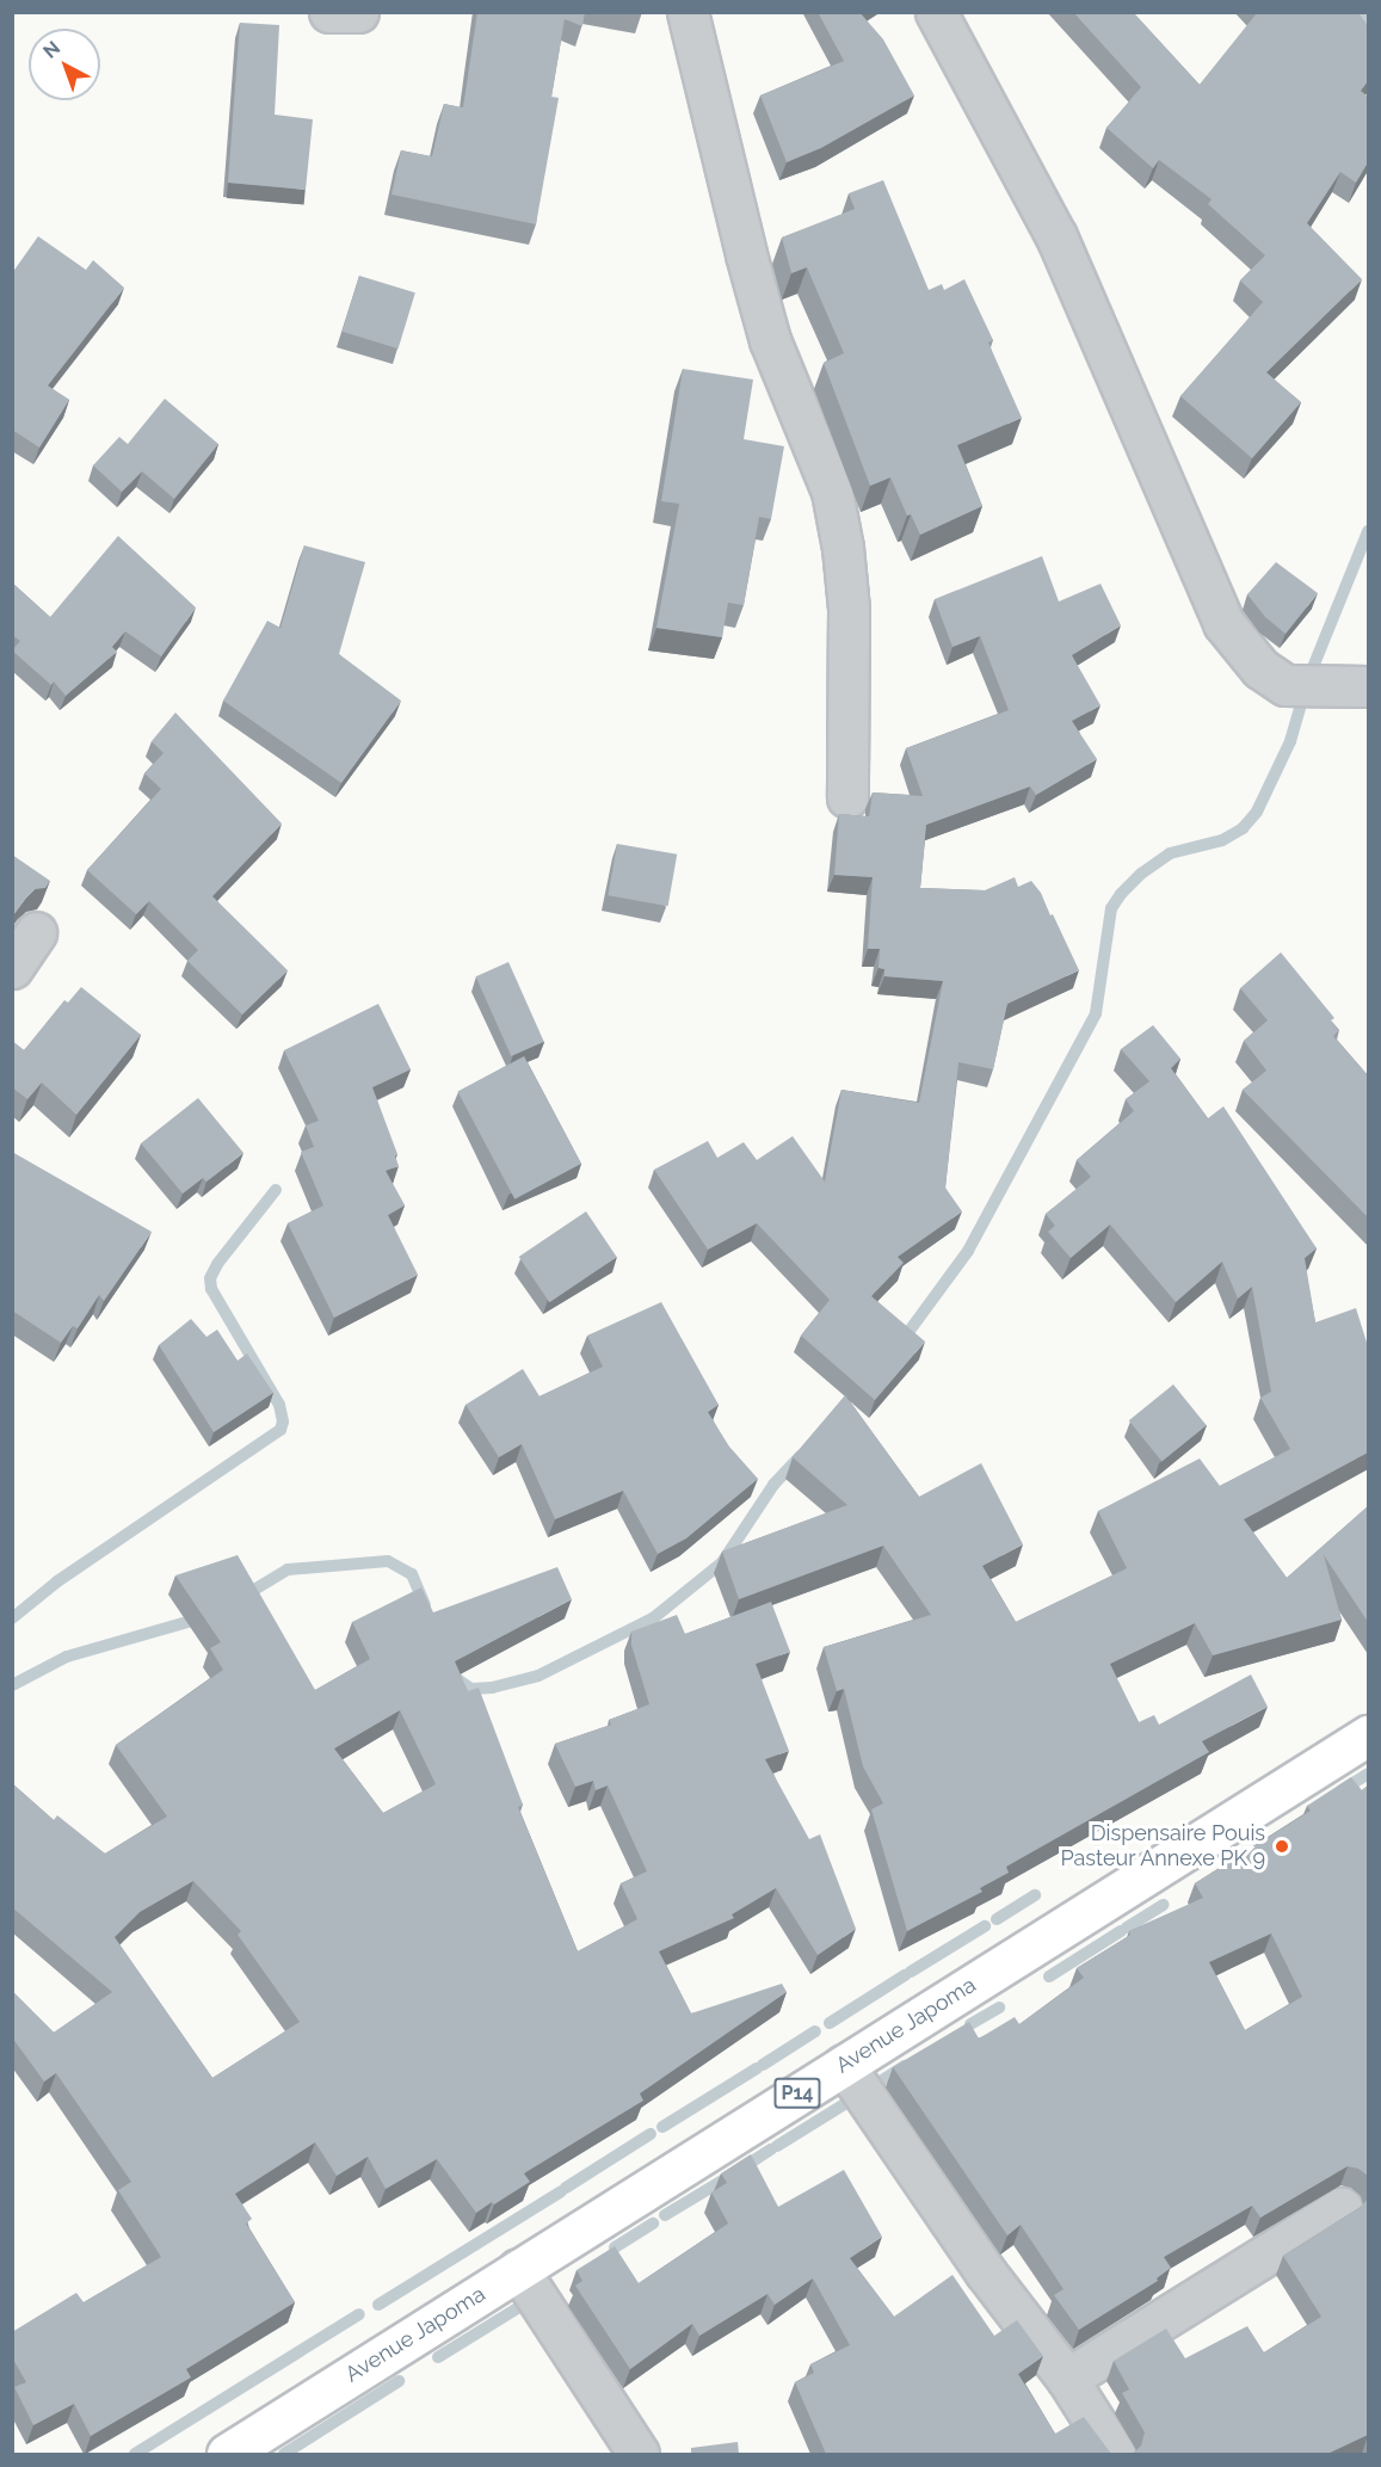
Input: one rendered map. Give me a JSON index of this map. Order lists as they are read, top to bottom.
{
  "streets": {
    "main road": ["Avenue Japoma", "P14"]
  },
  "places": ["Dispensaire Pouis Pasteur Annexe PK 9"],
  "north": "top left"
}
